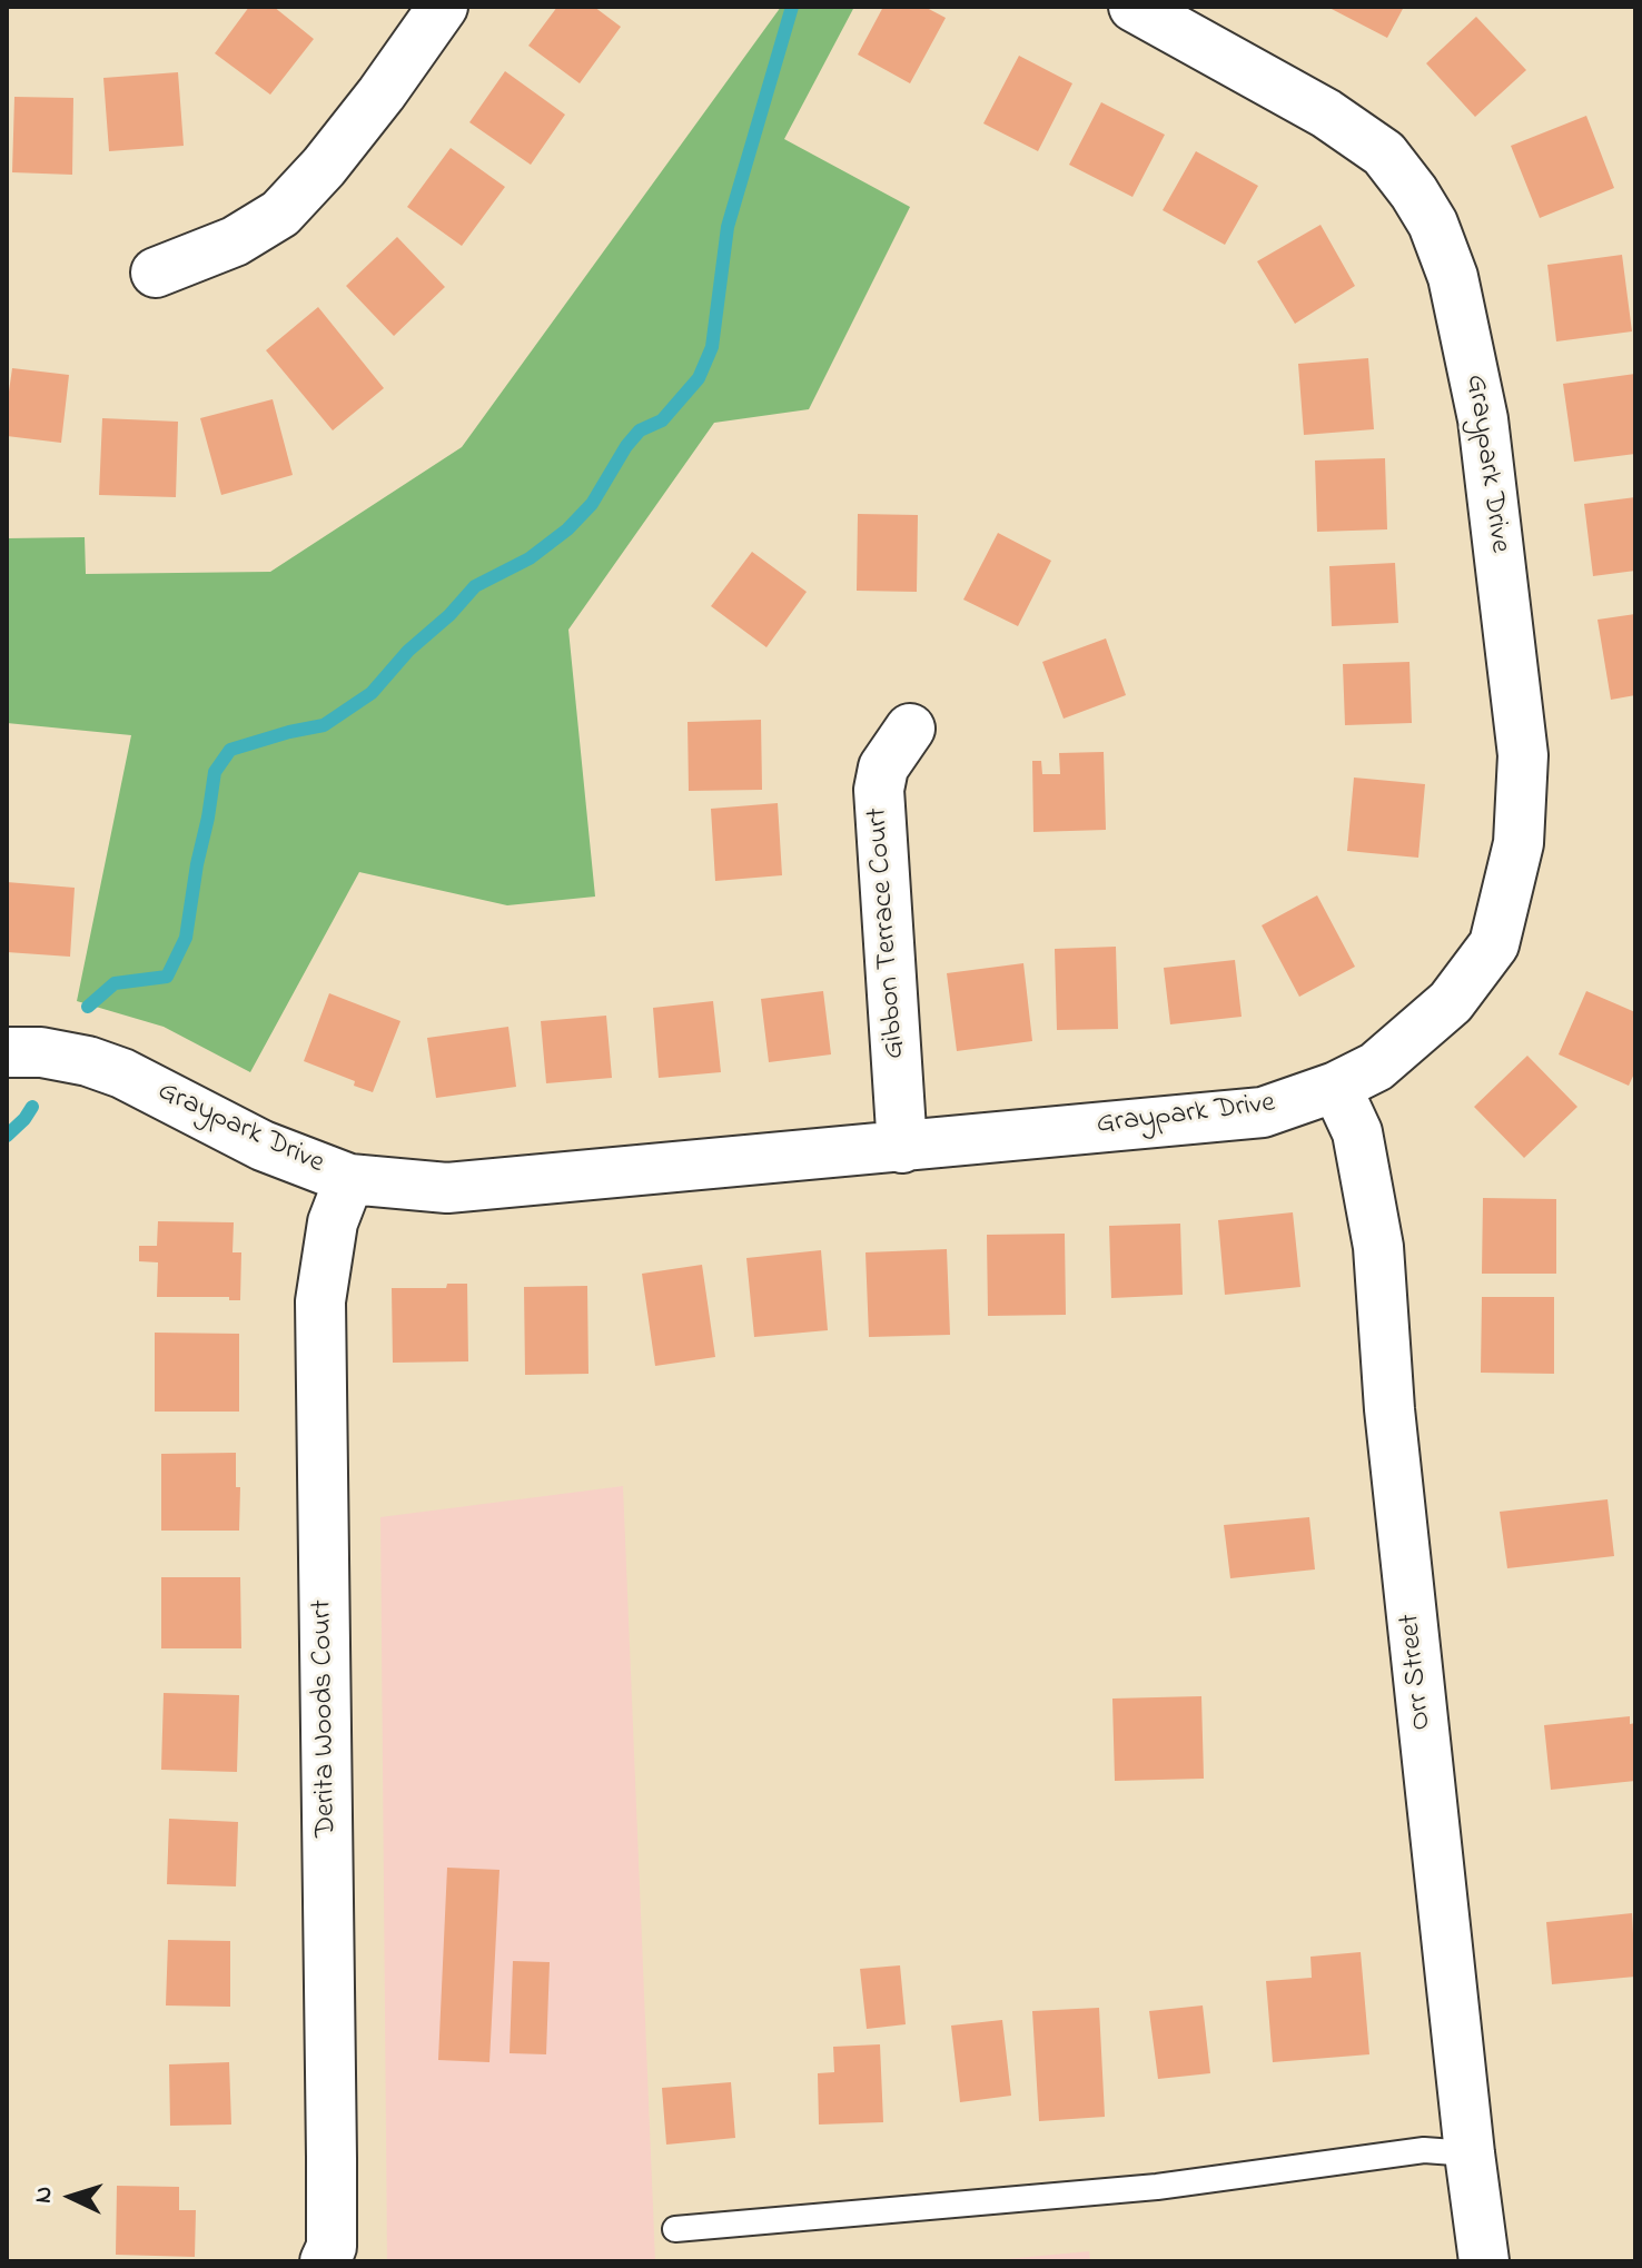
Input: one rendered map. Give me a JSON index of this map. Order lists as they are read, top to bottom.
{
  "streets": {
    "street": [
      "Graypark Drive",
      "Gibbon Terrace Court",
      "Orr Street",
      "Derita Woods Court"
    ]
  },
  "crossings": [
    ["Graypark Drive", "Gibbon Terrace Court"],
    ["Graypark Drive", "Orr Street"],
    ["Graypark Drive", "Derita Woods Court"]
  ],
  "north": "left"
}
